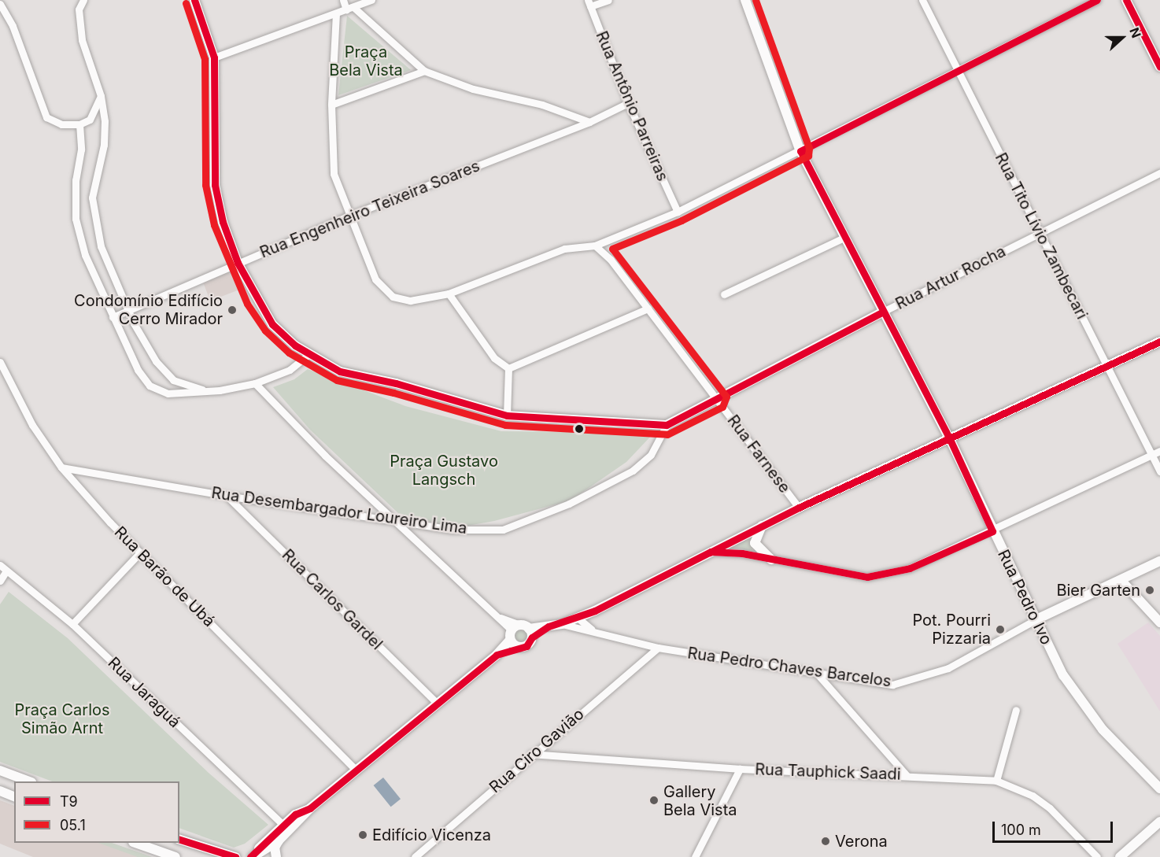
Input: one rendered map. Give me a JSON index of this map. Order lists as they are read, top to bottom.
{
  "streets": {
    "street": [
      "Rua Antônio Parreiras",
      "Rua Engenheiro Teixeira Soares",
      "Rua Tito Lívio Zambecari",
      "Rua Artur Rocha",
      "Rua Farnese",
      "Rua Desembargador Loureiro Lima",
      "Rua Barão de Ubá",
      "Rua Pedro Ivo",
      "Rua Carlos Gardel",
      "Rua Pedro Chaves Barcelos",
      "Rua Jaraguá",
      "Rua Ciro Gavião",
      "Rua Tauphick Saadi"
    ]
  },
  "crossings": [
    ["Rua Antônio Parreiras", "Rua Engenheiro Teixeira Soares"],
    ["Rua Tito Lívio Zambecari", "Rua Artur Rocha"],
    ["Rua Artur Rocha", "Rua Farnese"],
    ["Rua Artur Rocha", "Rua Desembargador Loureiro Lima"],
    ["Rua Artur Rocha", "Rua Pedro Ivo"],
    ["Rua Desembargador Loureiro Lima", "Rua Barão de Ubá"],
    ["Rua Desembargador Loureiro Lima", "Rua Carlos Gardel"],
    ["Rua Pedro Ivo", "Rua Pedro Chaves Barcelos"],
    ["Rua Pedro Chaves Barcelos", "Rua Ciro Gavião"],
    ["Rua Ciro Gavião", "Rua Tauphick Saadi"]
  ],
  "parks": ["Praça Bela Vista", "Praça Gustavo Langsch", "Praça Carlos Simão Arnt"],
  "places": [
    "Condomínio Edifício Cerro Mirador",
    "Bier Garten",
    "Pot. Pourri Pizzaria",
    "Gallery Bela Vista",
    "Edifício Vicenza",
    "Verona"
  ],
  "lines": ["transit line T9", "transit line 05.1"],
  "legend": ["T9", "05.1"],
  "scale_bar": "100 m",
  "north": "right"
}
